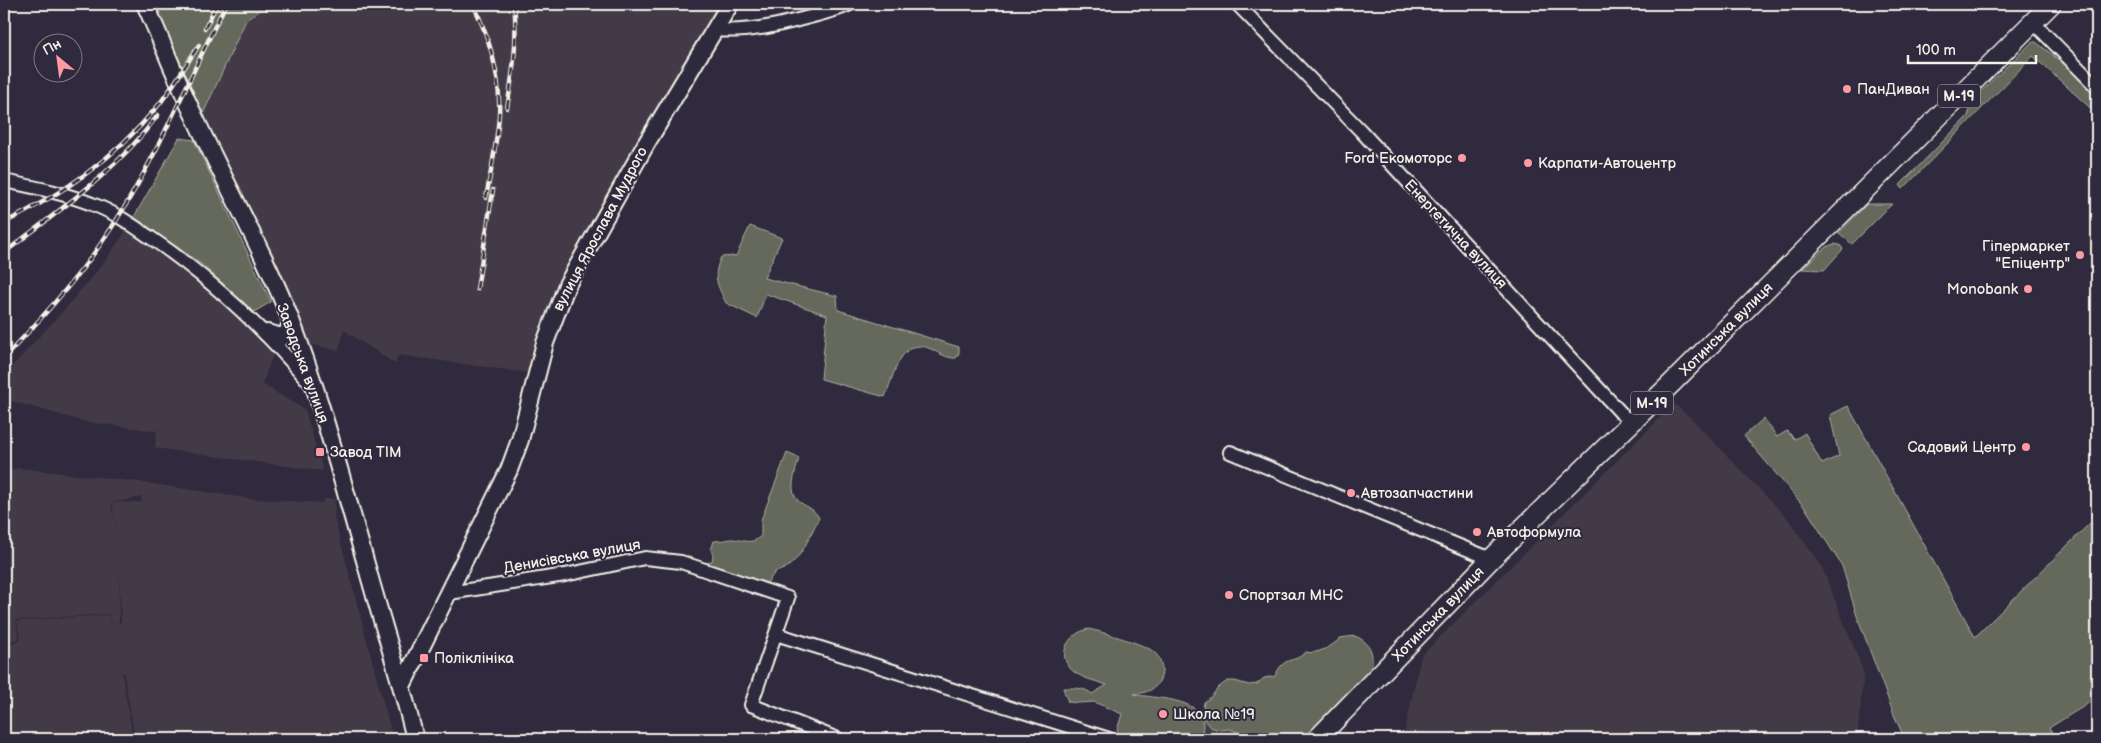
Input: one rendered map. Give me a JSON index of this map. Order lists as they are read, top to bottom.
{
  "streets": {
    "highway": ["М-19", "Хотинська вулиця"],
    "main road": ["вулиця Ярослава Мудрого", "Заводська вулиця"],
    "street": ["Енергетична вулиця", "Денисівська вулиця"]
  },
  "crossings": [
    ["вулиця Ярослава Мудрого", "Заводська вулиця"],
    ["вулиця Ярослава Мудрого", "Денисівська вулиця"],
    ["Енергетична вулиця", "Хотинська вулиця"]
  ],
  "places": {
    "other": [
      "ПанДиван",
      "Ford Екомоторс",
      "Карпати-Автоцентр",
      "Гіпермаркет \"Епіцентр\"",
      "Monobank",
      "Садовий Центр",
      "Автозапчастини",
      "Автоформула",
      "Спортзал МНС",
      "Школа №19"
    ],
    "transit": ["Завод ТІМ", "Поліклініка"]
  },
  "scale_bar": "100 m",
  "north": "top left"
}
